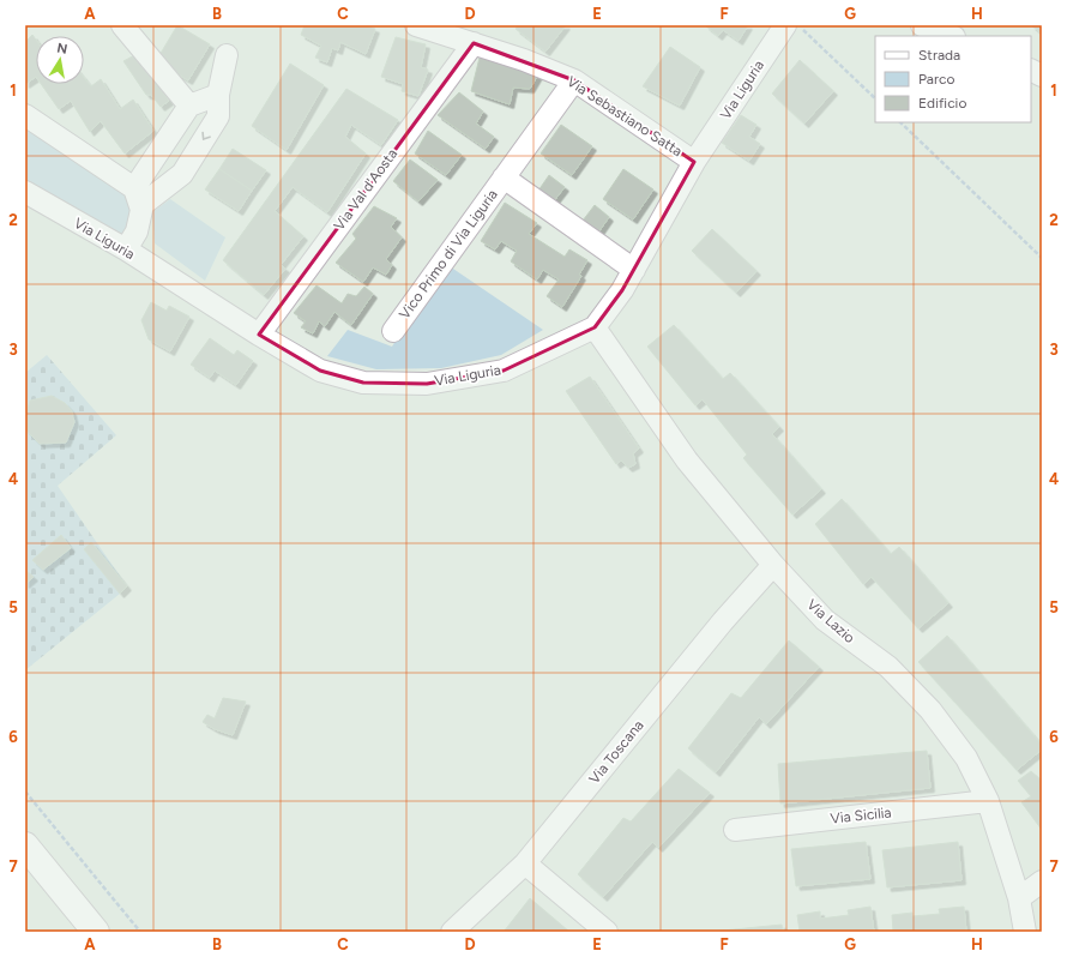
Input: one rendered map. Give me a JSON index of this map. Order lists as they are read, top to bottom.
{
  "streets": {
    "street": [
      "Via Liguria",
      "Via Sebastiano Satta",
      "Via Val d'Aosta",
      "Vico Primo di Via Liguria",
      "Via Lazio",
      "Via Toscana",
      "Via Sicilia"
    ]
  },
  "crossings": [
    ["Via Liguria", "Via Sebastiano Satta"],
    ["Via Liguria", "Via Val d'Aosta"],
    ["Via Liguria", "Vico Primo di Via Liguria"],
    ["Via Liguria", "Via Lazio"],
    ["Via Sebastiano Satta", "Via Val d'Aosta"],
    ["Via Sebastiano Satta", "Vico Primo di Via Liguria"],
    ["Via Lazio", "Via Toscana"],
    ["Via Lazio", "Via Sicilia"]
  ],
  "legend": ["Strada", "Parco", "Edificio"],
  "north": "top",
  "grid": {
    "columns": [
      "A",
      "B",
      "C",
      "D",
      "E",
      "F",
      "G",
      "H"
    ],
    "rows": [
      "1",
      "2",
      "3",
      "4",
      "5",
      "6",
      "7"
    ]
  }
}
